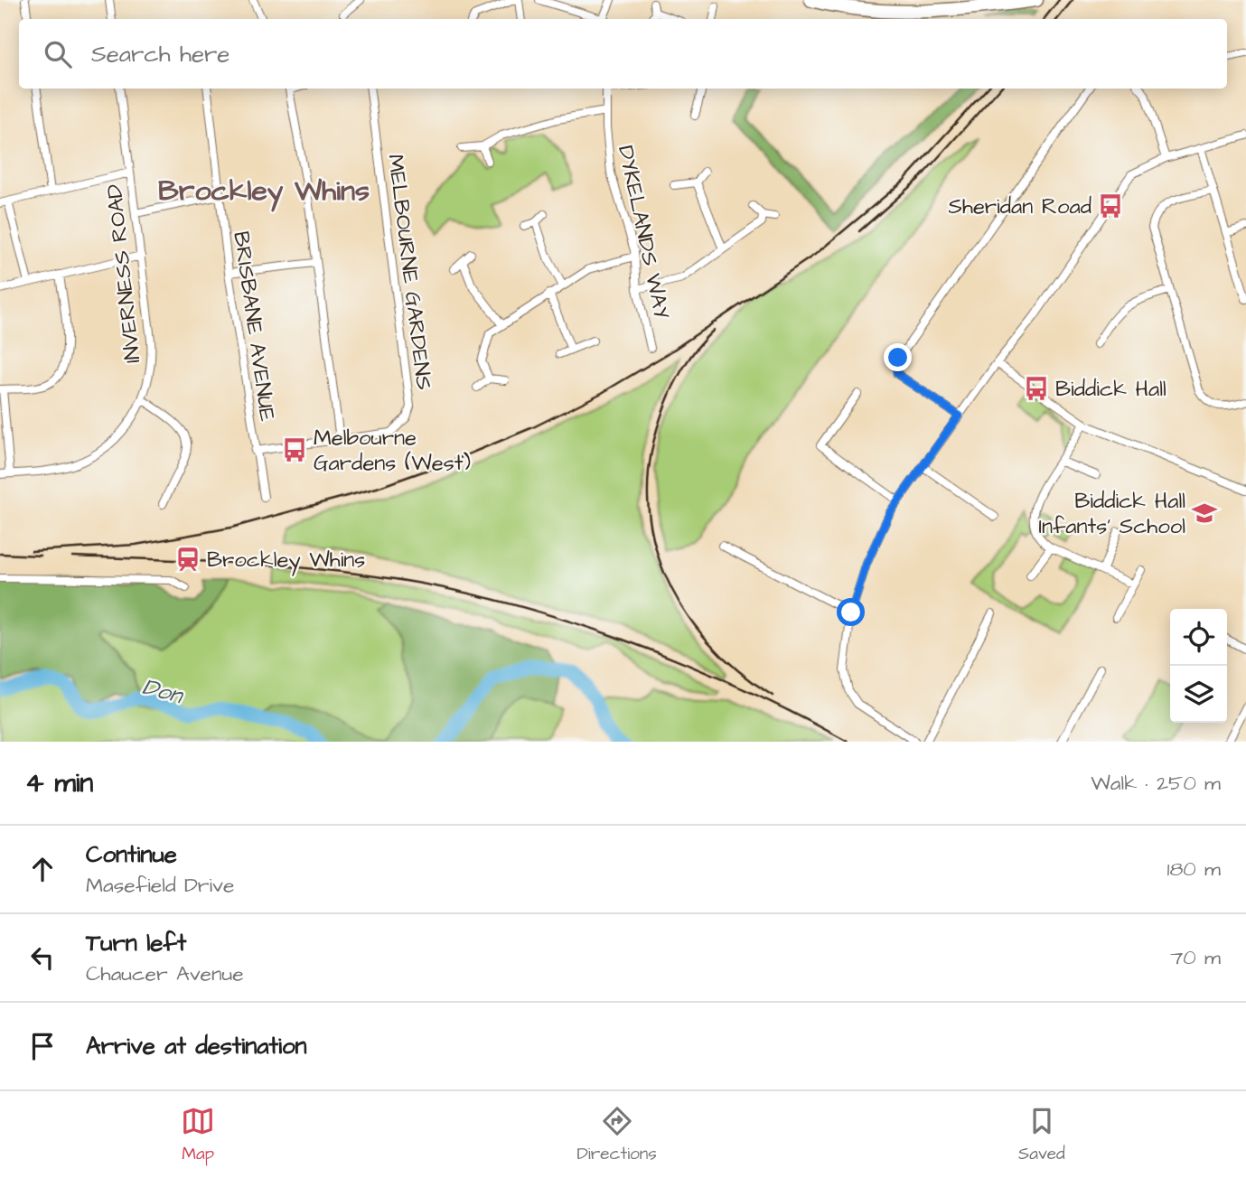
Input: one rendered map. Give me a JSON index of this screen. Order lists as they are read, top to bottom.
{
  "streets": {
    "street": [
      "DYKELANDS WAY",
      "MELBOURNE GARDENS",
      "INVERNESS ROAD",
      "BRISBANE AVENUE"
    ]
  },
  "crossings": [
    ["MELBOURNE GARDENS", "BRISBANE AVENUE"]
  ],
  "districts": ["Brockley Whins"],
  "water": ["Don"],
  "places": {
    "bus stop": ["Sheridan Road", "Biddick Hall", "Melbourne Gardens (West)"],
    "school or university": ["Biddick Hall Infants' School"],
    "station": ["Brockley Whins"]
  },
  "page": {
    "search": "Search here",
    "heading": ["4 min", "Walk · 250 m"],
    "list": [
      ["Continue", "Masefield Drive", "180 m"],
      ["Turn left", "Chaucer Avenue", "70 m"],
      "Arrive at destination"
    ],
    "nav": ["Map", "Directions", "Saved"]
  }
}
